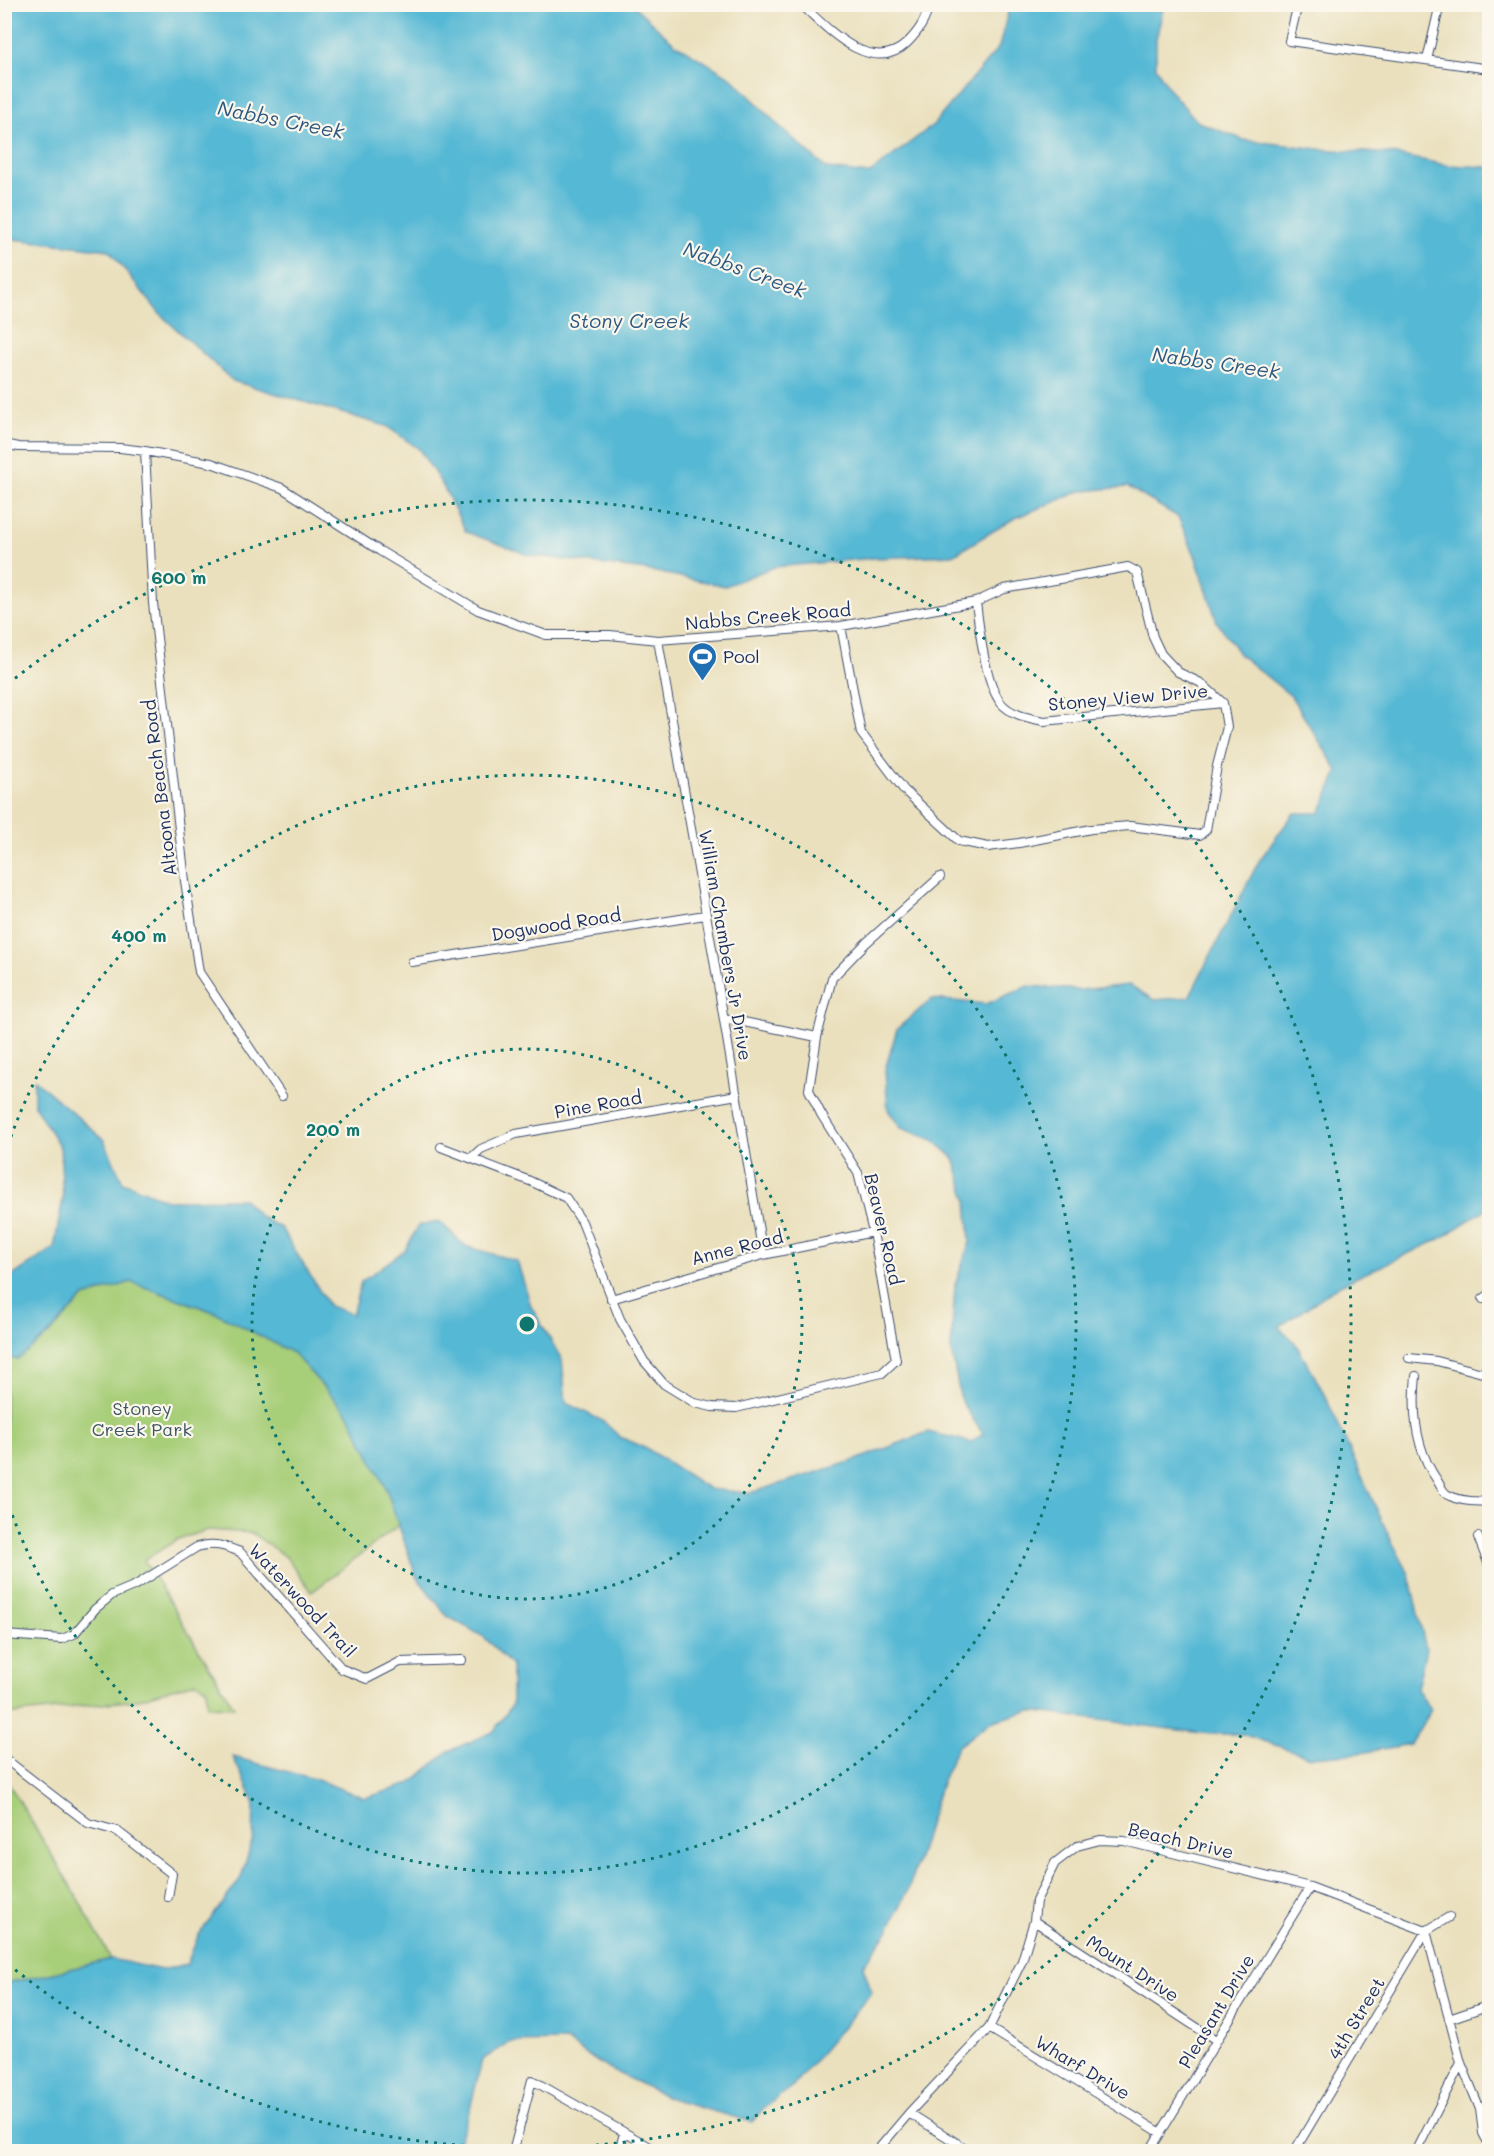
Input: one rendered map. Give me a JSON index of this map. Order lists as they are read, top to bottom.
{
  "streets": {
    "street": [
      "Nabbs Creek Road",
      "Stoney View Drive",
      "Altoona Beach Road",
      "Dogwood Road",
      "William Chambers Jr Drive",
      "Pine Road",
      "Beaver Road",
      "Anne Road",
      "Waterwood Trail",
      "Beach Drive",
      "Mount Drive",
      "Pleasant Drive",
      "4th Street",
      "Wharf Drive"
    ]
  },
  "crossings": [
    ["Nabbs Creek Road", "Stoney View Drive"],
    ["Nabbs Creek Road", "Altoona Beach Road"],
    ["Nabbs Creek Road", "William Chambers Jr Drive"],
    ["Dogwood Road", "William Chambers Jr Drive"],
    ["William Chambers Jr Drive", "Pine Road"],
    ["William Chambers Jr Drive", "Anne Road"],
    ["Beaver Road", "Anne Road"],
    ["Beach Drive", "Mount Drive"],
    ["Beach Drive", "Pleasant Drive"],
    ["Beach Drive", "4th Street"],
    ["Beach Drive", "Wharf Drive"],
    ["Mount Drive", "Pleasant Drive"],
    ["Pleasant Drive", "Wharf Drive"]
  ],
  "water": ["Nabbs Creek", "Stony Creek"],
  "parks": ["Stoney Creek Park"],
  "places": {
    "sports": ["Pool"]
  },
  "rings": ["600 m", "400 m", "200 m"]
}
